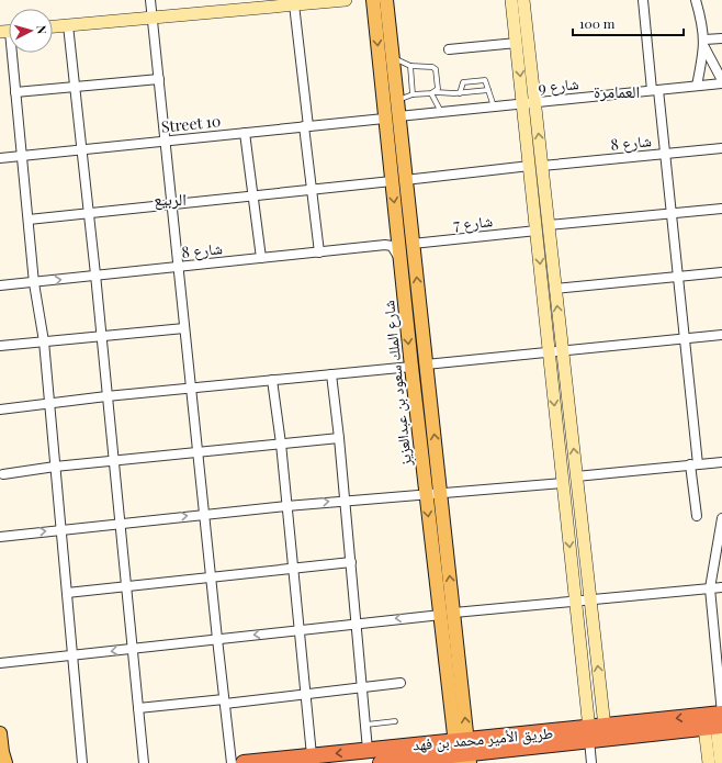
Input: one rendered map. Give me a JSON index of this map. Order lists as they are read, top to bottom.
{
  "streets": {
    "highway": ["طريق الأمير محمد بن فهد"],
    "main road": ["شارع الملك سعود بن عبدالعزيز"],
    "street": [
      "شارع 9",
      "Street 10",
      "شارع 8",
      "شارع 7"
    ]
  },
  "crossings": [
    ["شارع 9", "شارع الملك سعود بن عبدالعزيز"],
    ["Street 10", "شارع الملك سعود بن عبدالعزيز"],
    ["شارع 8", "شارع الملك سعود بن عبدالعزيز"],
    ["شارع 7", "شارع الملك سعود بن عبدالعزيز"],
    ["شارع الملك سعود بن عبدالعزيز", "طريق الأمير محمد بن فهد"]
  ],
  "districts": ["العمامرة", "الربيع"],
  "scale_bar": "100 m",
  "north": "right"
}
